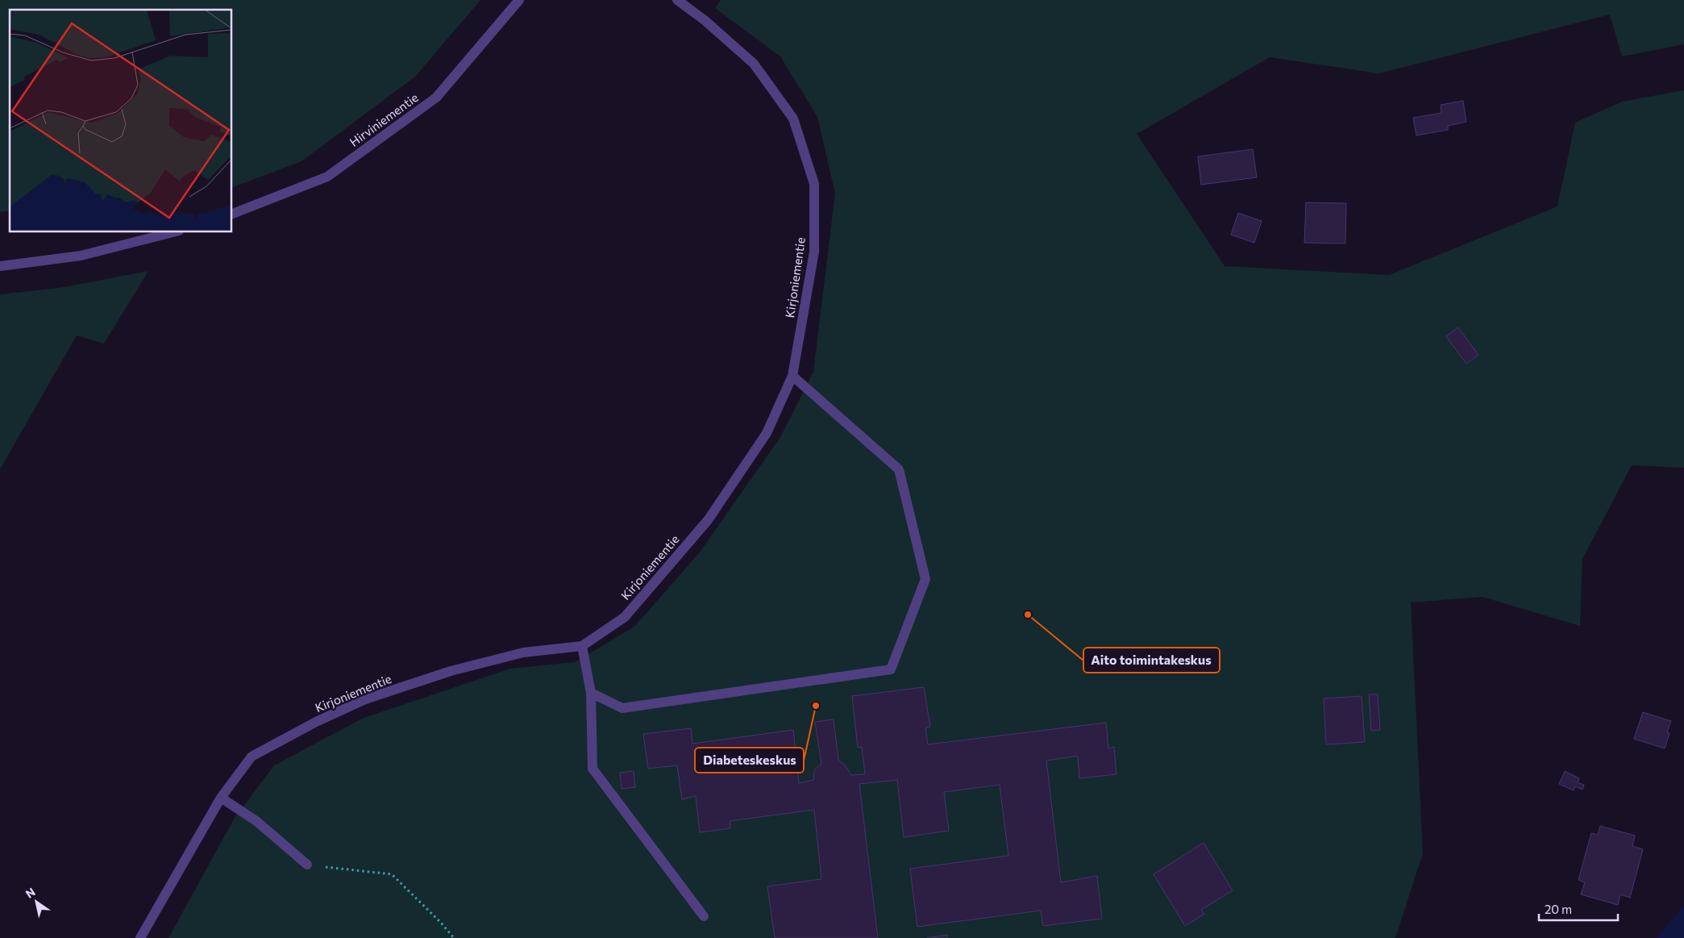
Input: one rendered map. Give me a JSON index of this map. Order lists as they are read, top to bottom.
{
  "streets": {
    "street": ["Hirviniementie", "Kirjoniementie"]
  },
  "places": ["Aito toimintakeskus", "Diabeteskeskus"],
  "scale_bar": "20 m",
  "north": "top left"
}
